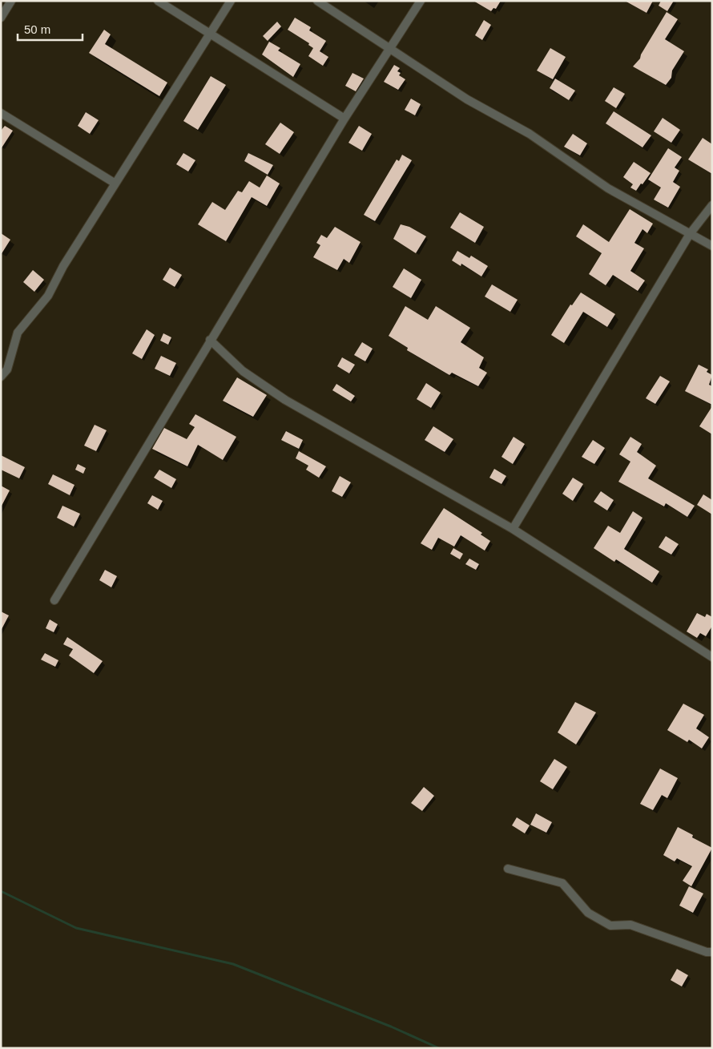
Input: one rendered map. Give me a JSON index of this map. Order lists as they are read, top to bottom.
{
  "scale_bar": "50 m"
}
